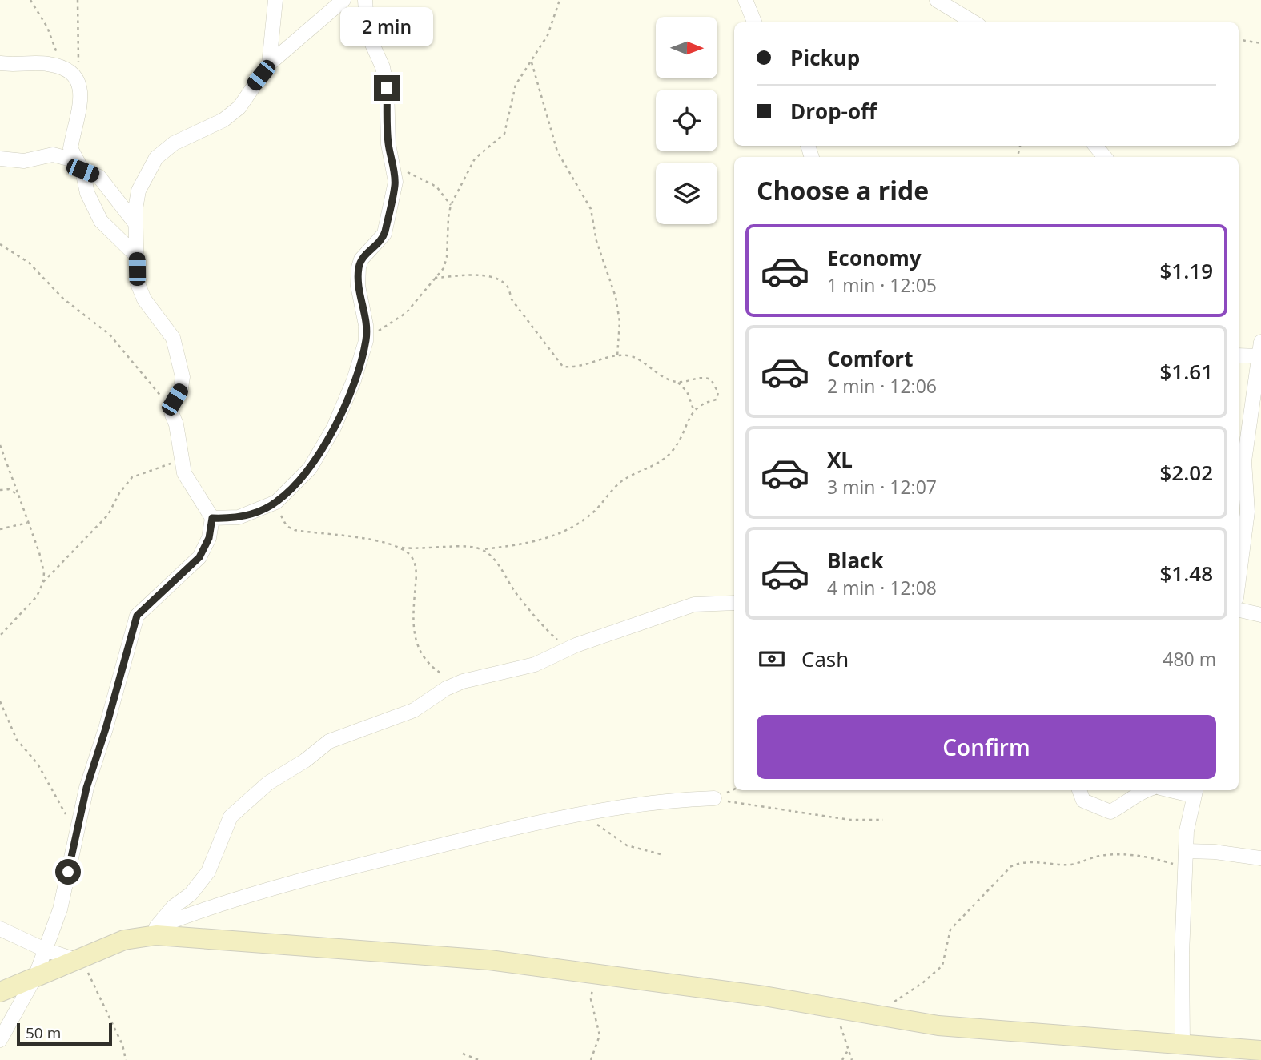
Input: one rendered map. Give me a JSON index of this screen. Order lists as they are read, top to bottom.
{
  "scale_bar": "50 m",
  "north": "right",
  "page": {
    "bubble": "2 min",
    "banner": ["Pickup", "Drop-off"],
    "heading": "Choose a ride",
    "list": [
      {
        "name": "Economy",
        "note": "1 min · 12:05",
        "value": "$1.19"
      },
      {
        "name": "Comfort",
        "note": "2 min · 12:06",
        "value": "$1.61"
      },
      {
        "name": "XL",
        "note": "3 min · 12:07",
        "value": "$2.02"
      },
      {
        "name": "Black",
        "note": "4 min · 12:08",
        "value": "$1.48"
      }
    ],
    "pay": ["Cash", "480 m"],
    "buttons": "Confirm",
    "scale": "50 m"
  }
}
